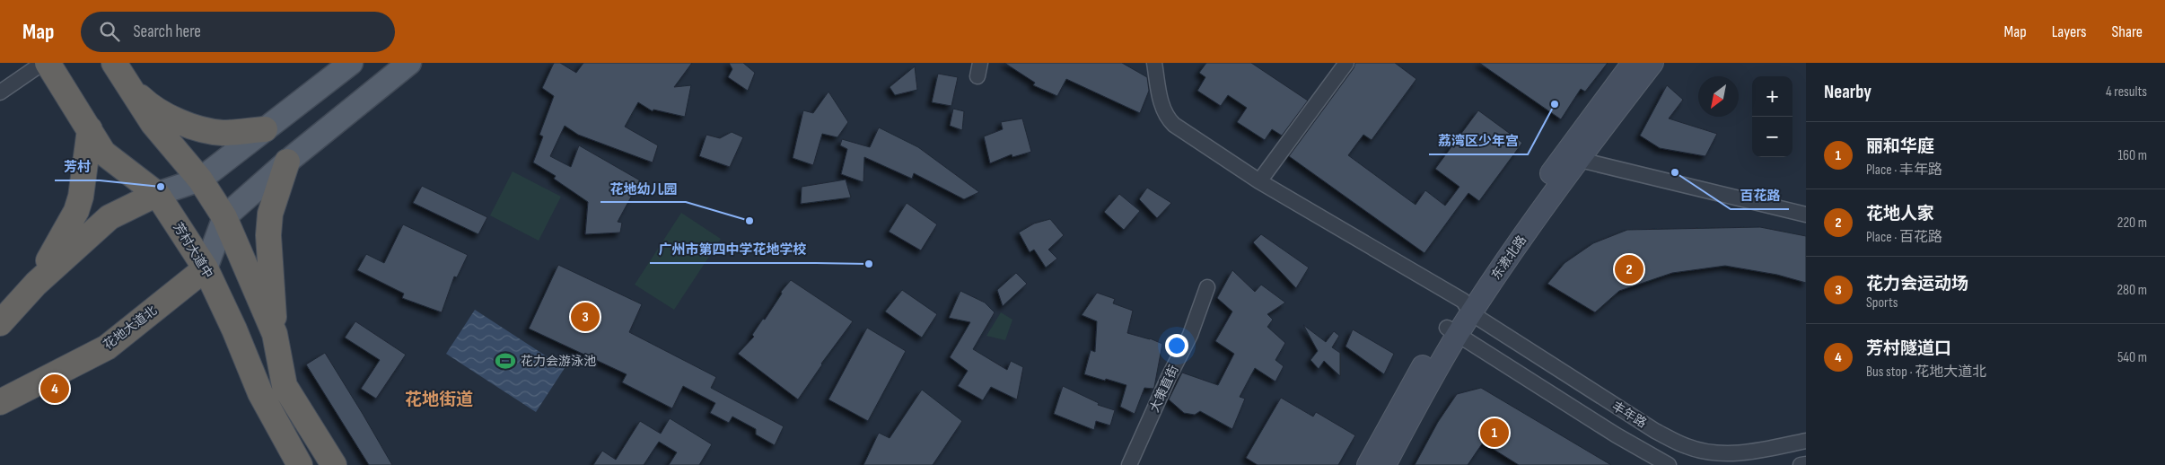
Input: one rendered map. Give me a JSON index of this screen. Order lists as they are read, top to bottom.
{
  "streets": {
    "highway": ["芳村大道中", "花地大道北"],
    "main road": ["东漖北路"],
    "street": ["大策直街", "丰年路"]
  },
  "crossings": [
    ["芳村大道中", "花地大道北"],
    ["东漖北路", "丰年路"]
  ],
  "districts": ["花地街道"],
  "places": {
    "other": [
      "荔湾区少年宫",
      "百花路",
      "芳村",
      "花地幼儿园",
      "广州市第四中学花地学校"
    ],
    "sports": ["花力会游泳池"]
  },
  "north": "bottom left",
  "page": {
    "header": "Map",
    "search": "Search here",
    "nav": ["Map", "Layers", "Share"],
    "heading": ["Nearby", "4 results"],
    "map_buttons": ["+", "−"],
    "list": [
      {
        "mark": "1",
        "name": "丽和华庭",
        "note": "Place · 丰年路",
        "value": "160 m"
      },
      {
        "mark": "2",
        "name": "花地人家",
        "note": "Place · 百花路",
        "value": "220 m"
      },
      {
        "mark": "3",
        "name": "花力会运动场",
        "note": "Sports",
        "value": "280 m"
      },
      {
        "mark": "4",
        "name": "芳村隧道口",
        "note": "Bus stop · 花地大道北",
        "value": "540 m"
      }
    ],
    "pins": [
      "2",
      "3",
      "4",
      "1"
    ]
  }
}
